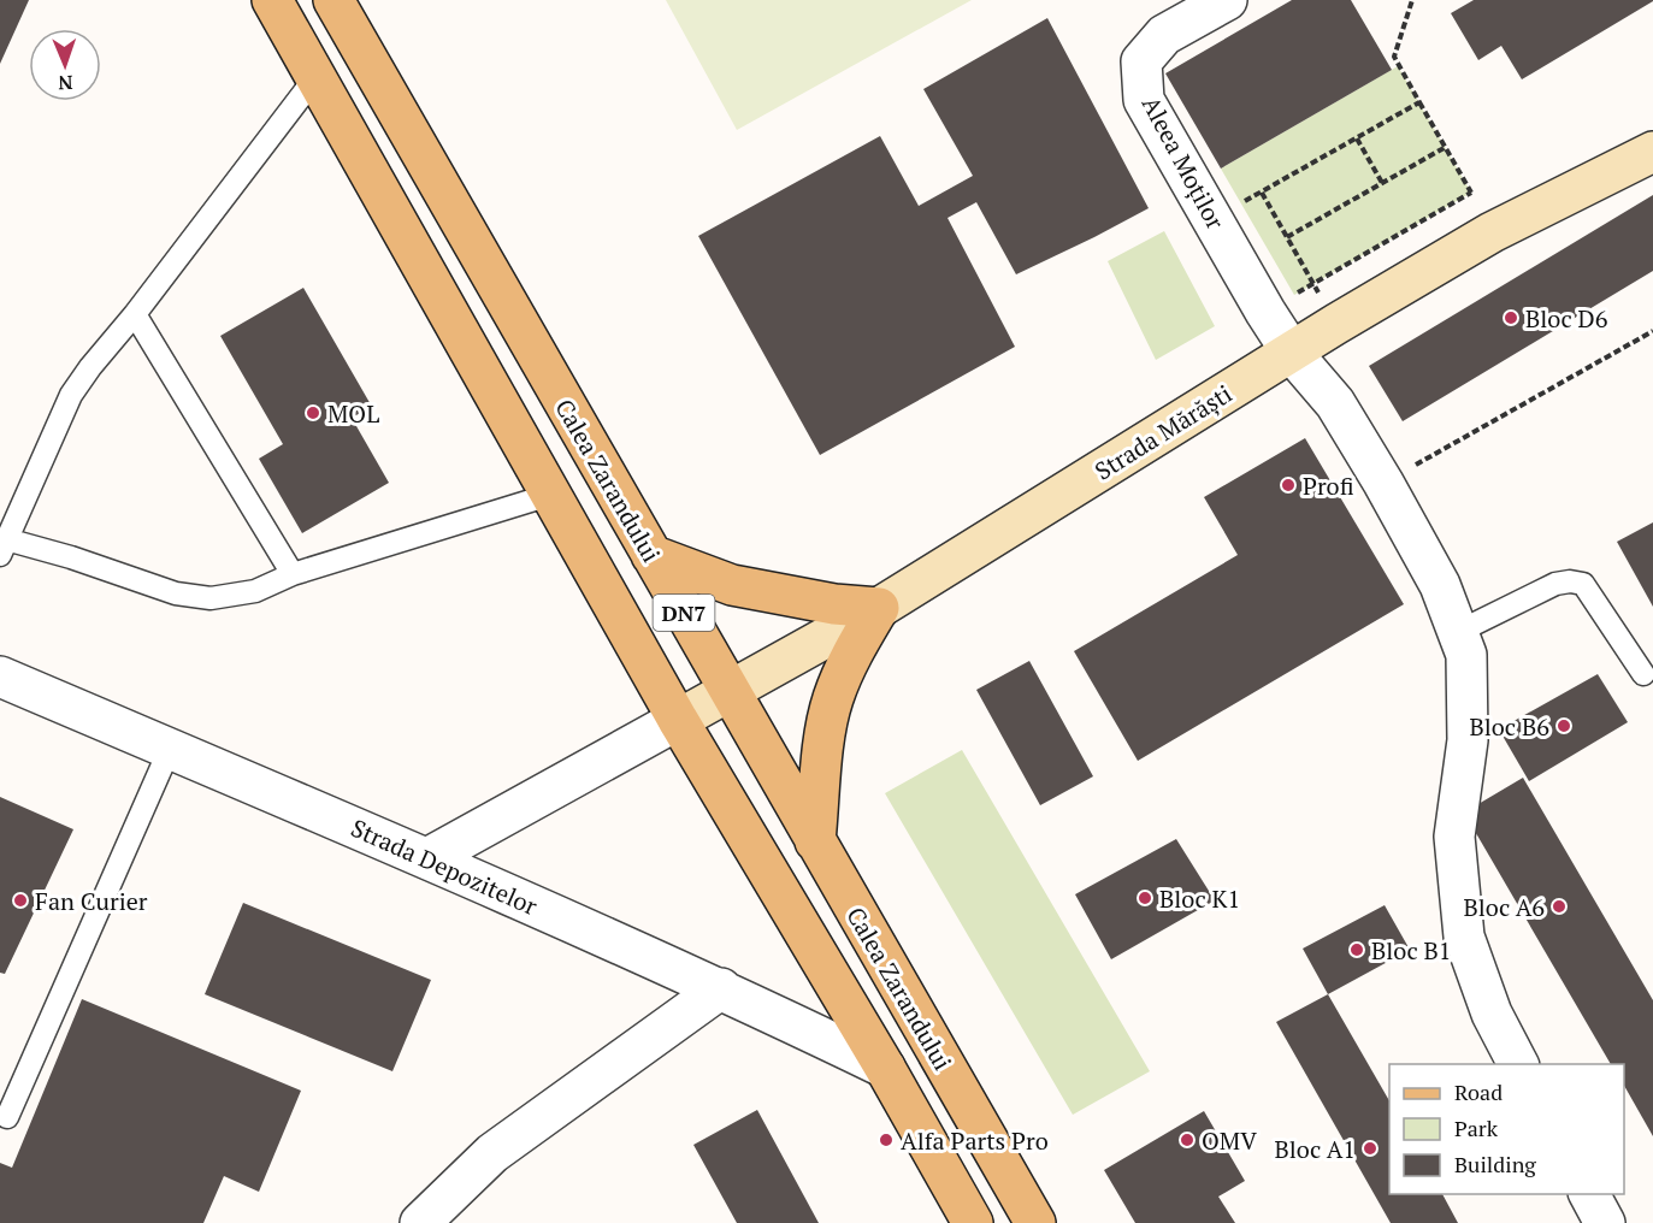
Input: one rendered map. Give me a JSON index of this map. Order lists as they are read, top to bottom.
{
  "streets": {
    "main road": ["Strada Mărăști", "Calea Zarandului", "DN7"],
    "street": ["Aleea Moților", "Strada Depozitelor"]
  },
  "crossings": [
    ["Aleea Moților", "Strada Mărăști"],
    ["Strada Mărăști", "Calea Zarandului"],
    ["Strada Mărăști", "DN7"],
    ["DN7", "Strada Depozitelor"]
  ],
  "places": [
    "Bloc D6",
    "MOL",
    "Profi",
    "Bloc B6",
    "Bloc K1",
    "Fan Curier",
    "Bloc A6",
    "Bloc B1",
    "Alfa Parts Pro",
    "OMV",
    "Bloc A1"
  ],
  "legend": ["Road", "Park", "Building"],
  "north": "bottom"
}
